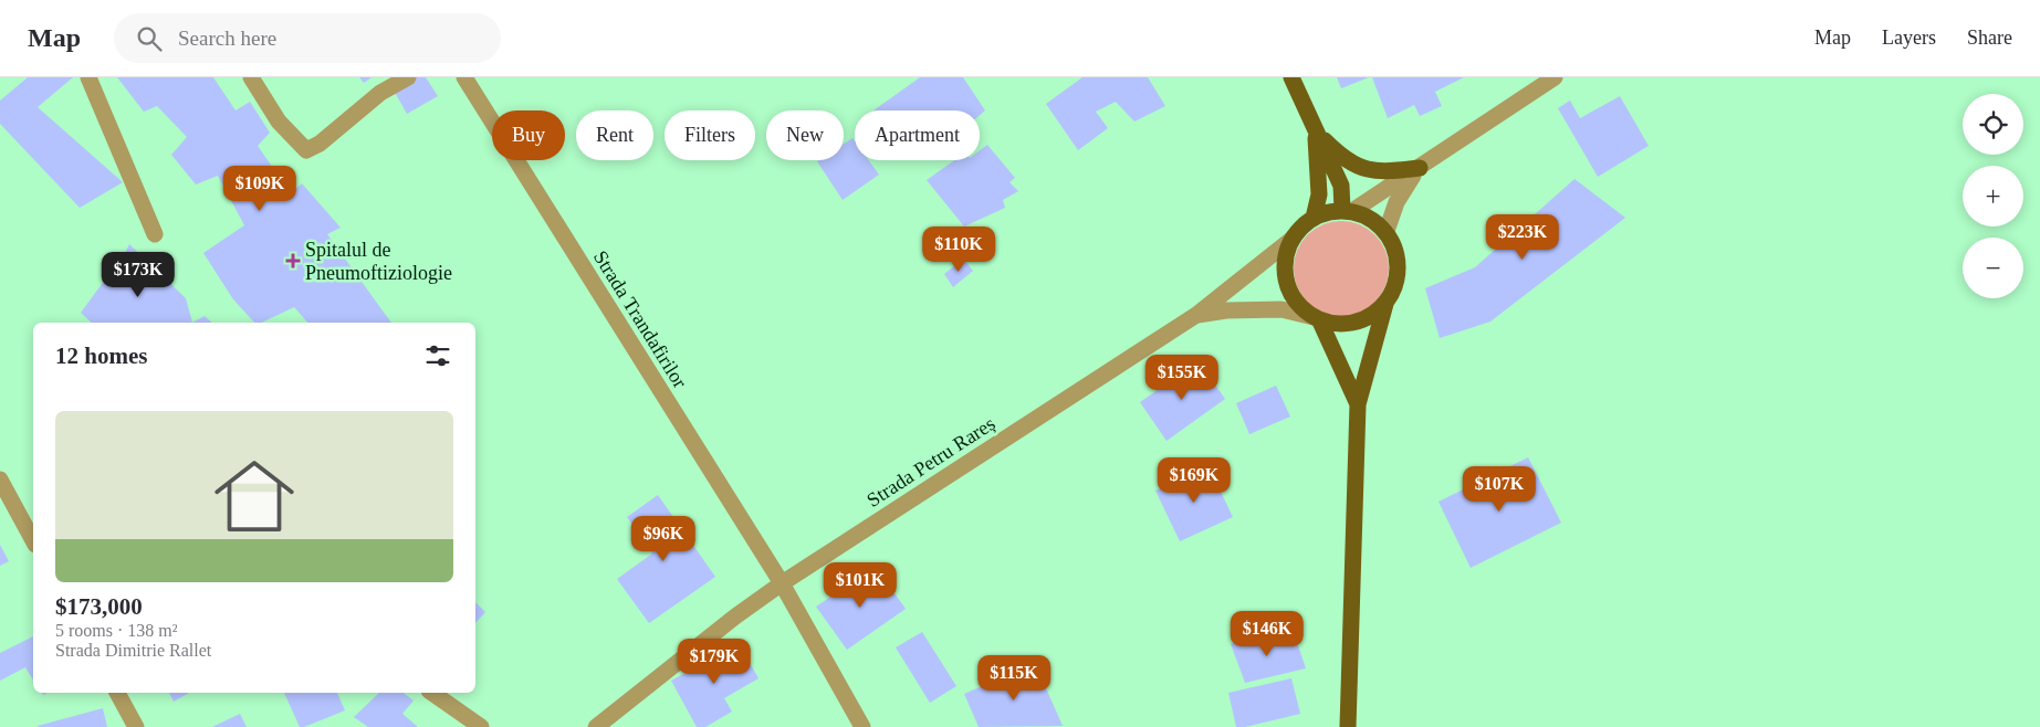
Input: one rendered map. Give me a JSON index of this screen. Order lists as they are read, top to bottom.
{
  "streets": {
    "street": ["Strada Trandafirilor", "Strada Petru Rareș"]
  },
  "crossings": [
    ["Strada Trandafirilor", "Strada Petru Rareș"]
  ],
  "places": {
    "health": ["Spitalul de Pneumoftiziologie"]
  },
  "page": {
    "header": "Map",
    "search": "Search here",
    "nav": ["Map", "Layers", "Share"],
    "map_buttons": ["+", "−"],
    "chip": [
      "Buy",
      "Rent",
      "Filters",
      "New",
      "Apartment"
    ],
    "price": [
      "$109K",
      "$223K",
      "$110K",
      "$173K",
      "$155K",
      "$169K",
      "$107K",
      "$96K",
      "$101K",
      "$146K",
      "$179K",
      "$115K"
    ],
    "heading": "12 homes",
    "list": [
      {
        "name": "$173,000",
        "note": "5 rooms · 138 m² · Strada Dimitrie Rallet"
      }
    ]
  }
}
